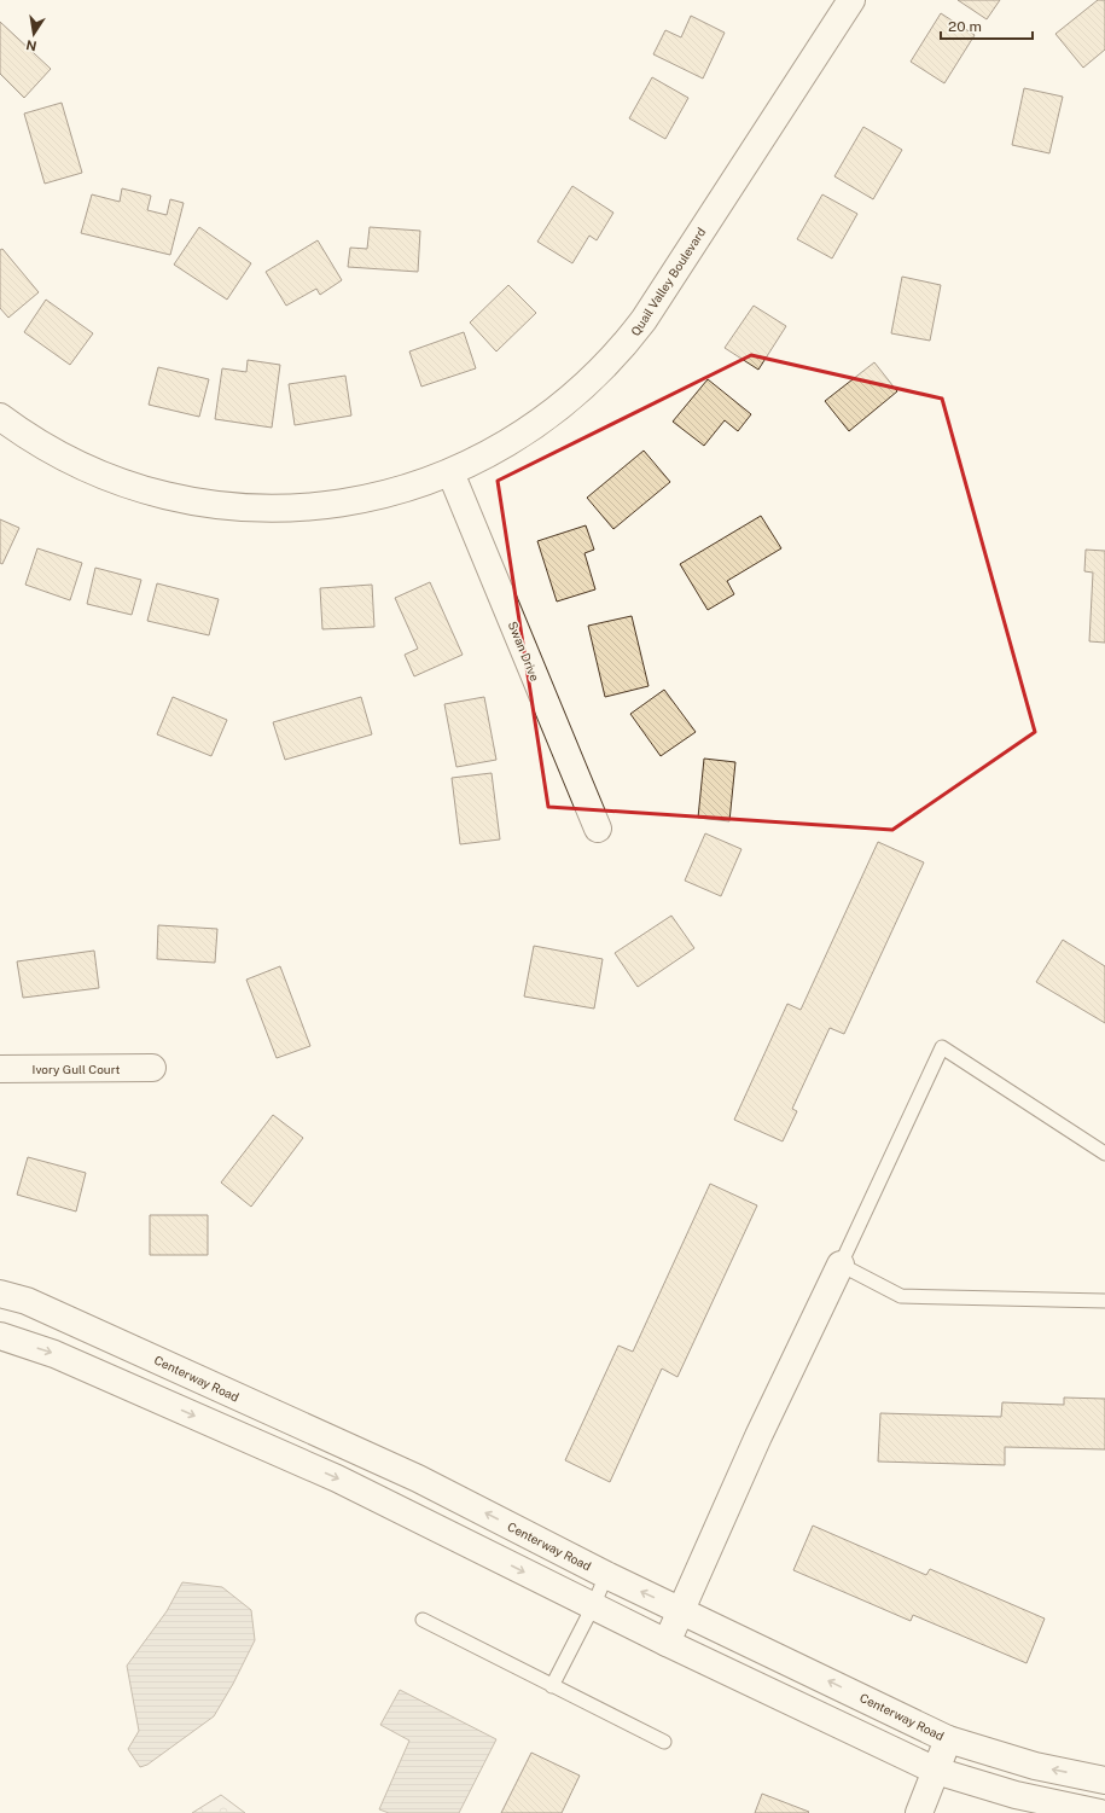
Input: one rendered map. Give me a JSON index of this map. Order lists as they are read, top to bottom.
{
  "streets": {
    "street": [
      "Quail Valley Boulevard",
      "Swan Drive",
      "Ivory Gull Court",
      "Centerway Road"
    ]
  },
  "crossings": [
    ["Quail Valley Boulevard", "Swan Drive"]
  ],
  "scale_bar": "20 m",
  "north": "bottom"
}
